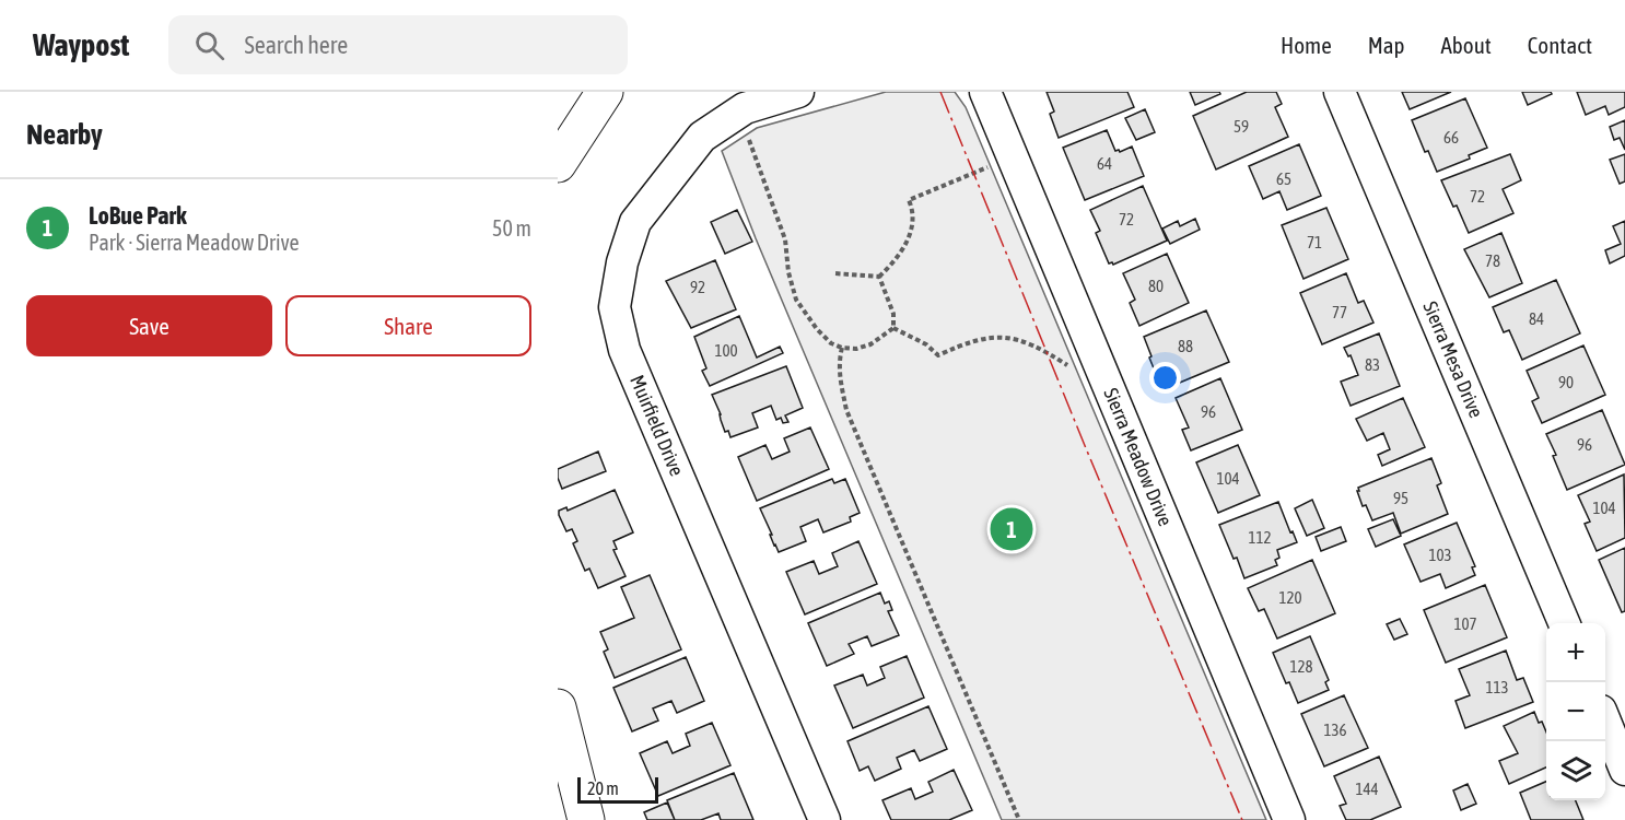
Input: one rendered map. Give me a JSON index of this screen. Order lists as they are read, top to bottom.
{
  "streets": {
    "street": ["Sierra Mesa Drive", "Muirfield Drive", "Sierra Meadow Drive"]
  },
  "house_numbers": [
    "59",
    "66",
    "64",
    "65",
    "72",
    "72",
    "71",
    "78",
    "80",
    "92",
    "77",
    "84",
    "88",
    "100",
    "83",
    "90",
    "96",
    "96",
    "104",
    "95",
    "104",
    "112",
    "103",
    "120",
    "107",
    "128",
    "113",
    "136",
    "144"
  ],
  "scale_bar": "20 m",
  "page": {
    "header": "Waypost",
    "search": "Search here",
    "nav": [
      "Home",
      "Map",
      "About",
      "Contact"
    ],
    "heading": "Nearby",
    "list": [
      {
        "mark": "1",
        "name": "LoBue Park",
        "note": "Park · Sierra Meadow Drive",
        "value": "50 m"
      }
    ],
    "buttons": ["Save", "Share"],
    "pins": "1",
    "map_buttons": ["+", "−"],
    "scale": "20 m"
  }
}
